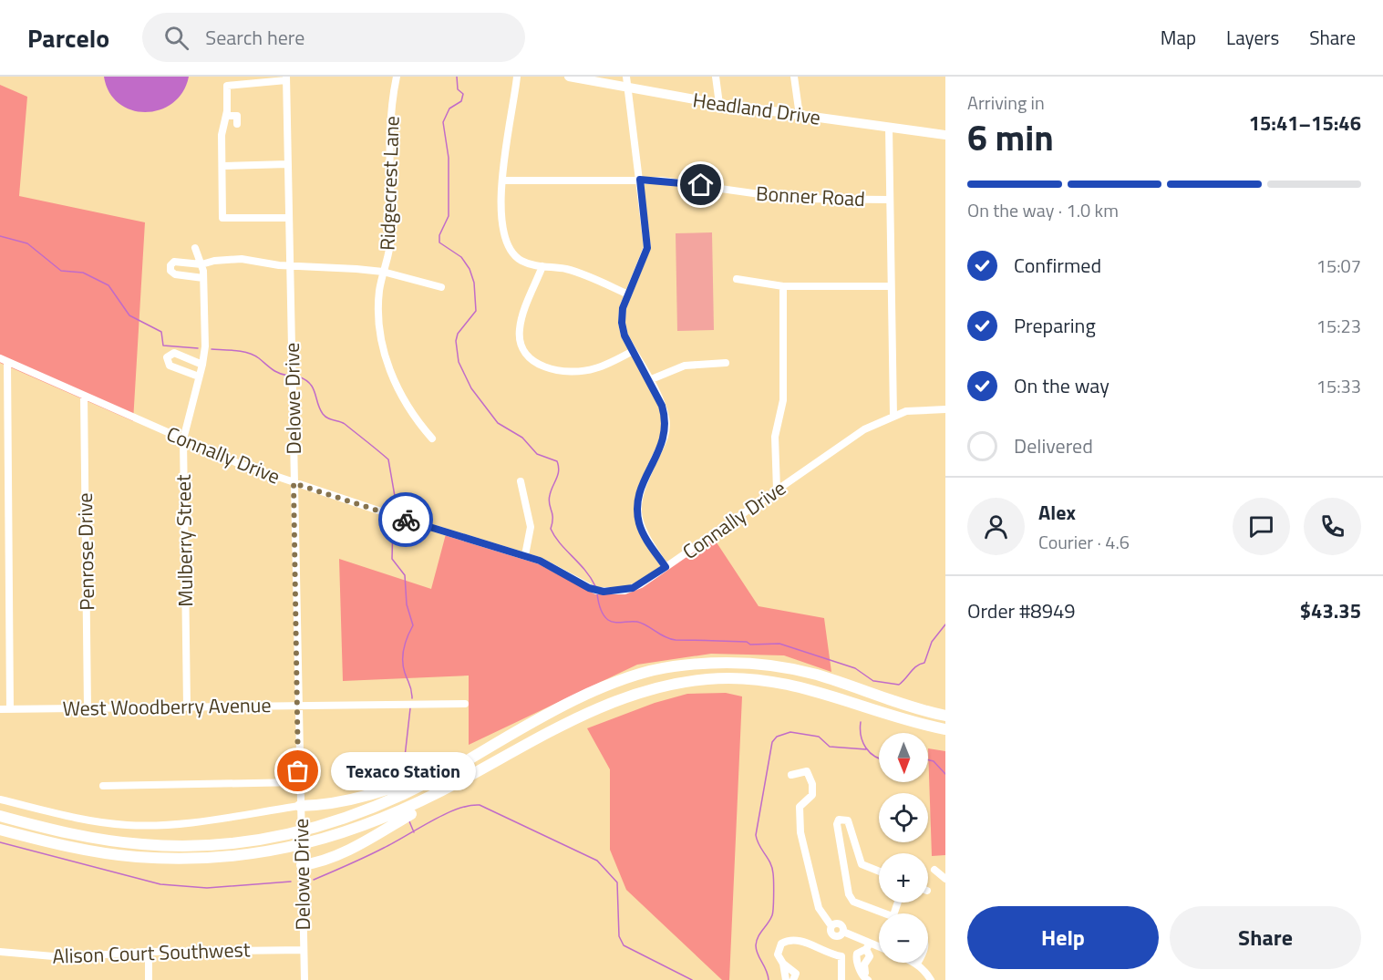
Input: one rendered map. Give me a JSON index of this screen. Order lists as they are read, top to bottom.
{
  "streets": {
    "main road": ["Headland Drive"],
    "street": [
      "Ridgecrest Lane",
      "Bonner Road",
      "Delowe Drive",
      "Connally Drive",
      "Mulberry Street",
      "Penrose Drive",
      "West Woodberry Avenue",
      "Alison Court Southwest"
    ]
  },
  "crossings": [
    ["Delowe Drive", "Connally Drive"],
    ["Delowe Drive", "West Woodberry Avenue"],
    ["Delowe Drive", "Alison Court Southwest"],
    ["Connally Drive", "Mulberry Street"],
    ["Connally Drive", "Penrose Drive"],
    ["Mulberry Street", "West Woodberry Avenue"],
    ["Penrose Drive", "West Woodberry Avenue"]
  ],
  "places": ["Texaco Station"],
  "north": "bottom",
  "page": {
    "header": "Parcelo",
    "search": "Search here",
    "nav": ["Map", "Layers", "Share"],
    "heading": ["6 min", "Arriving in", "15:41–15:46"],
    "panel": [
      "Alex",
      "Courier · 4.6",
      "Order #8949",
      "$43.35"
    ],
    "bar": "On the way · 1.0 km",
    "list": [
      ["Confirmed", "15:07"],
      ["Preparing", "15:23"],
      ["On the way", "15:33"],
      "Delivered"
    ],
    "map_buttons": ["+", "−"],
    "bubble": "Texaco Station",
    "buttons": ["Help", "Share"]
  }
}
